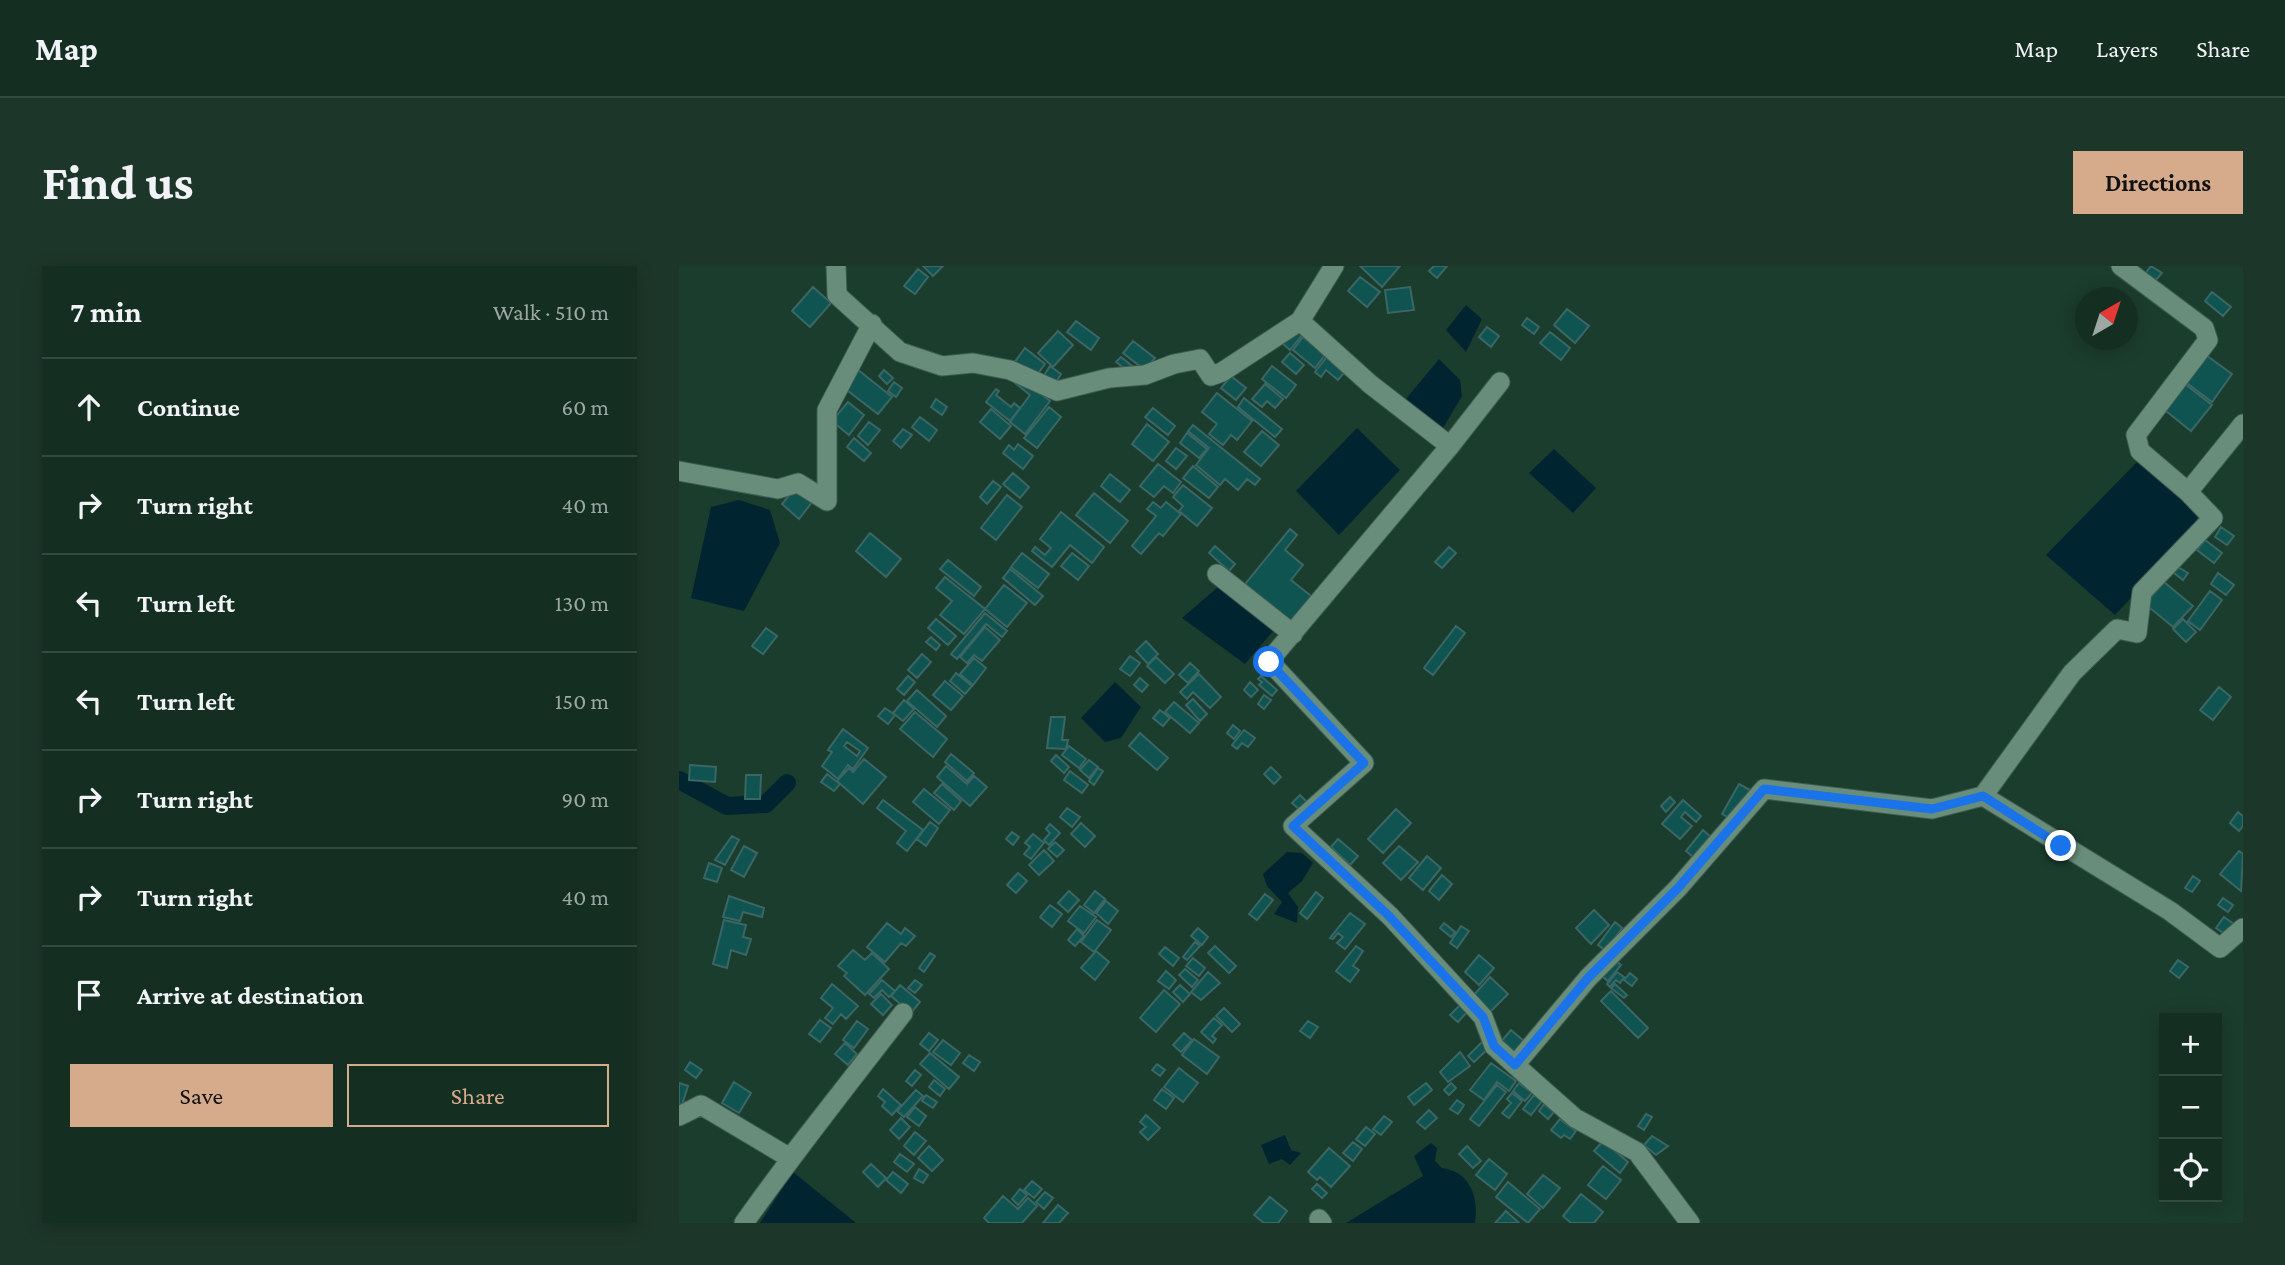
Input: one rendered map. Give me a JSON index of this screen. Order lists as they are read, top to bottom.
{
  "north": "top right",
  "page": {
    "header": "Map",
    "nav": ["Map", "Layers", "Share"],
    "buttons": [
      "Directions",
      ["Save", "Share"]
    ],
    "title": "Find us",
    "heading": ["7 min", "Walk · 510 m"],
    "list": [
      ["Continue", "60 m"],
      ["Turn right", "40 m"],
      ["Turn left", "130 m"],
      ["Turn left", "150 m"],
      ["Turn right", "90 m"],
      ["Turn right", "40 m"],
      "Arrive at destination"
    ],
    "map_buttons": ["+", "−"]
  }
}
